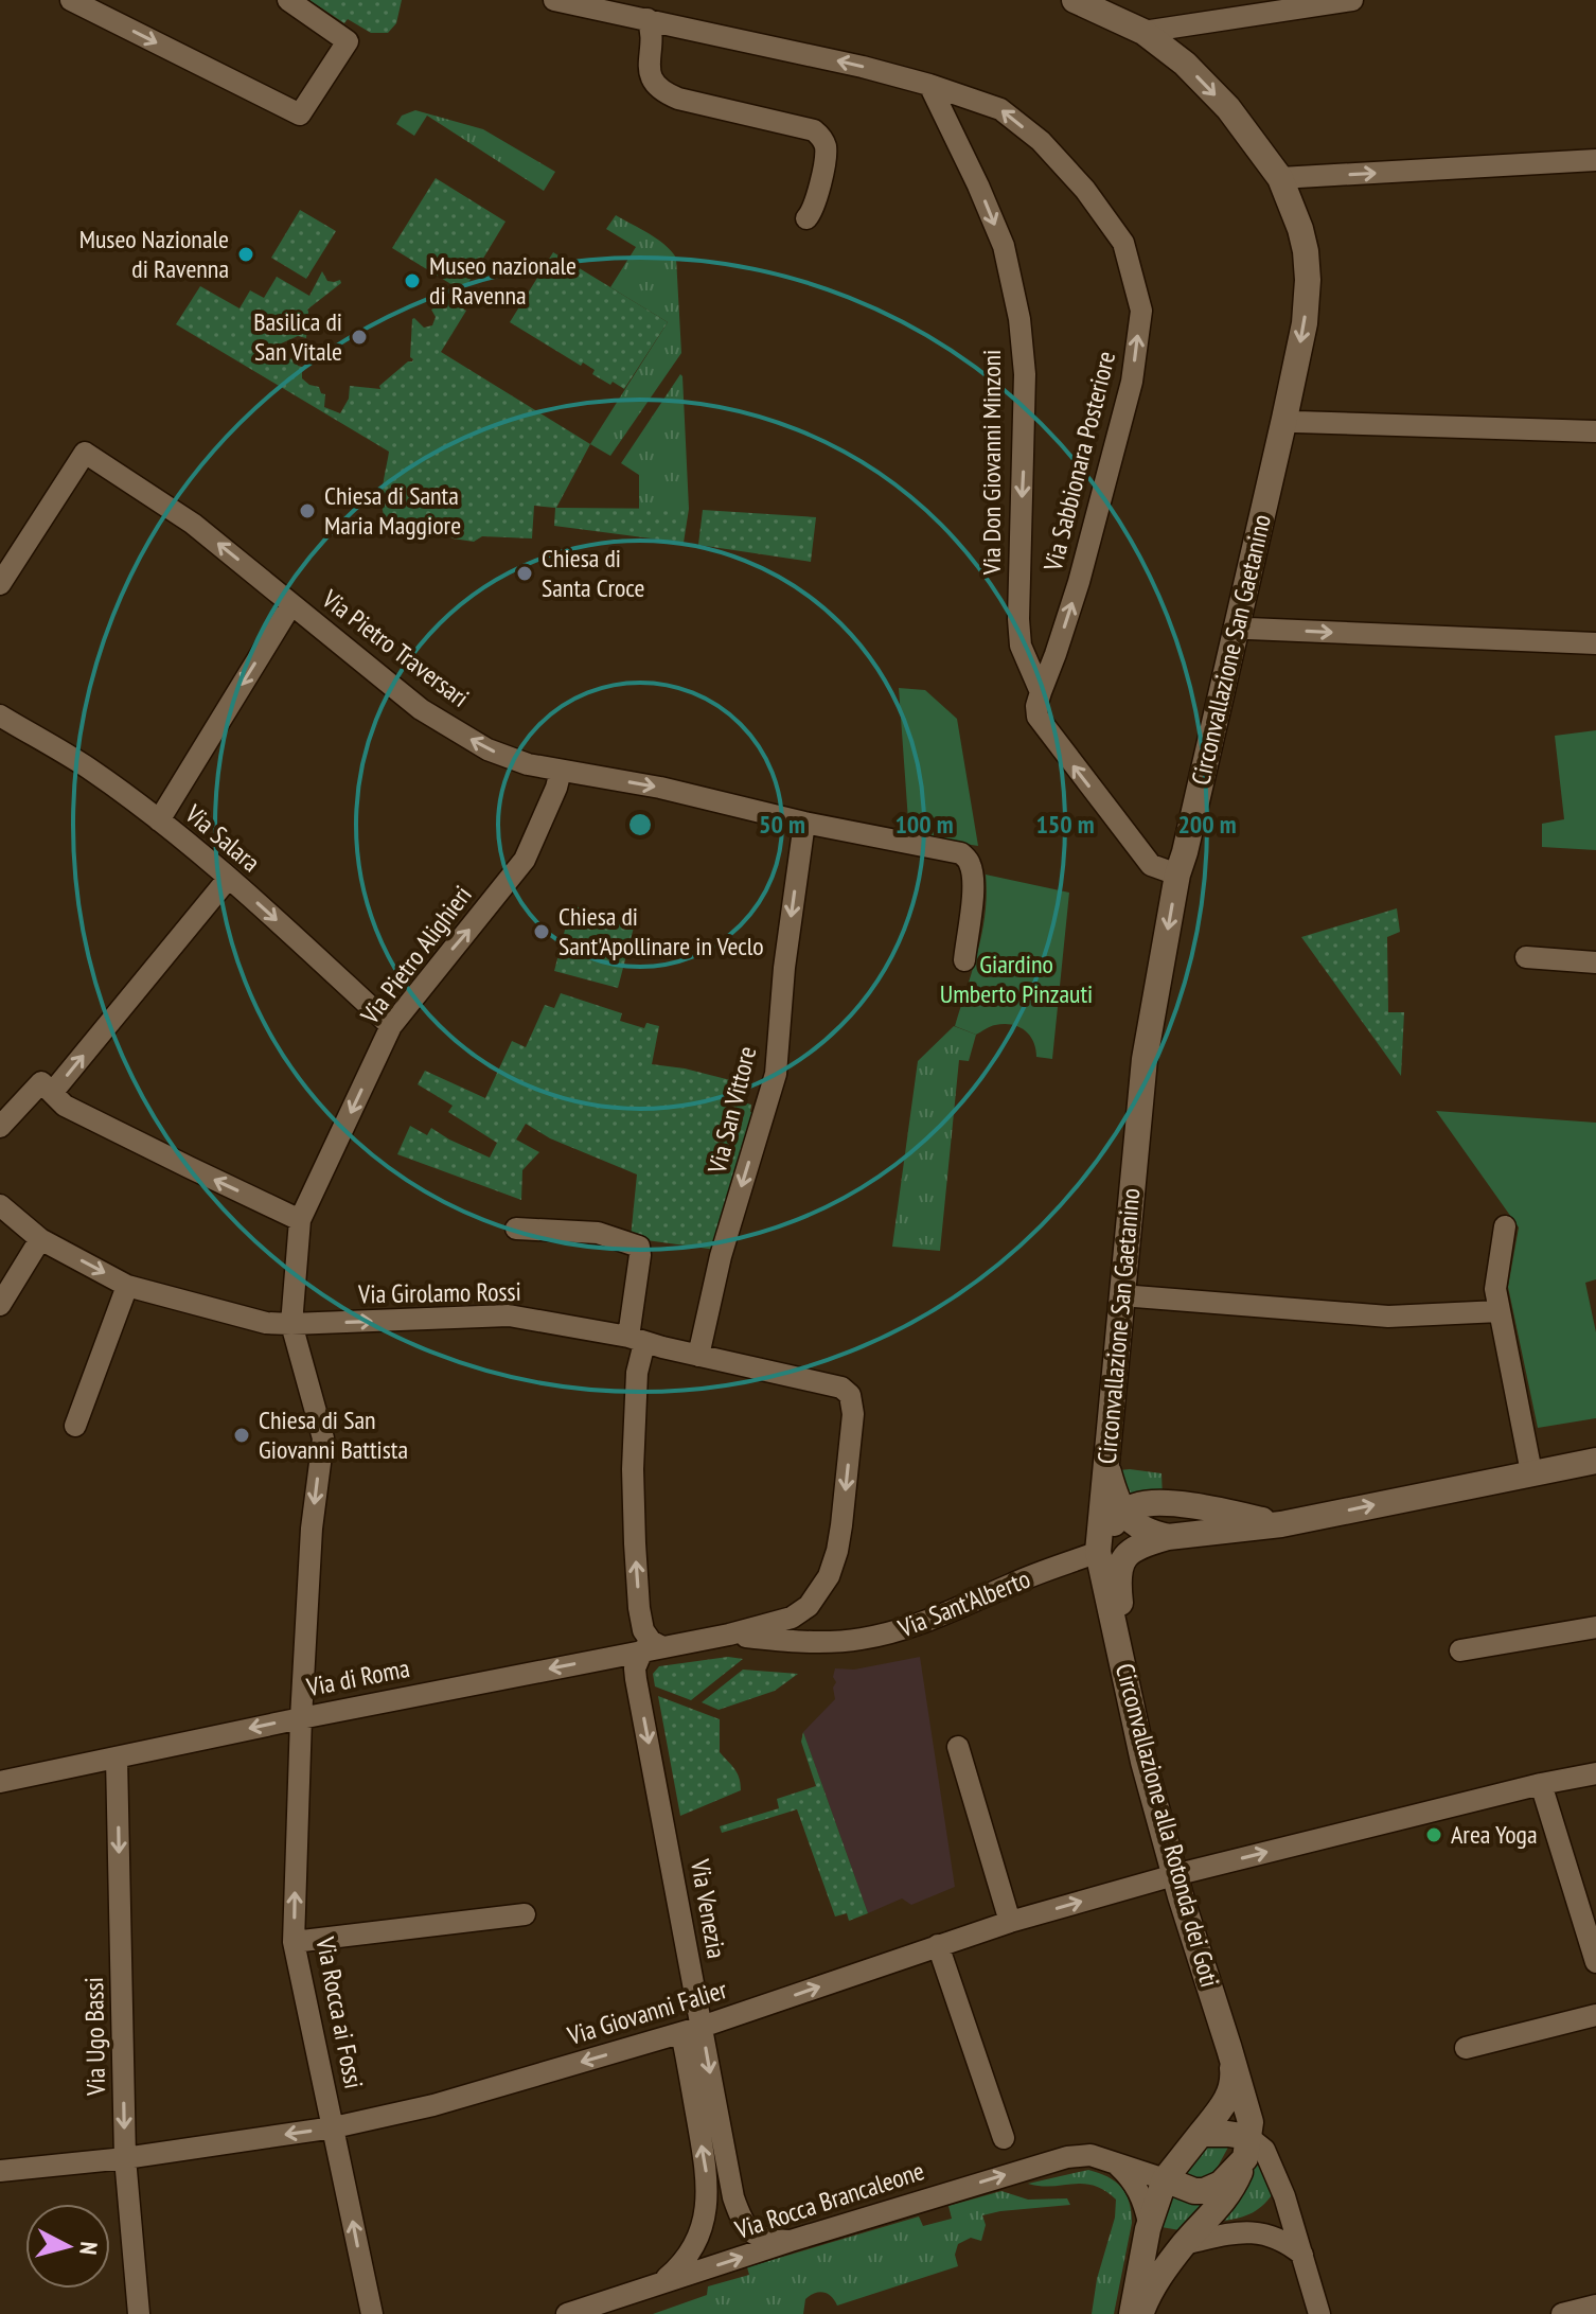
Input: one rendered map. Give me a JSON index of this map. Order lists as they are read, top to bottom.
{
  "streets": {
    "street": [
      "Via Sabbionara Posteriore",
      "Via Don Giovanni Minzoni",
      "Via Pietro Traversari",
      "Circonvallazione San Gaetanino",
      "Via Salara",
      "Via Pietro Alighieri",
      "Via San Vittore",
      "Via Girolamo Rossi",
      "Via Sant'Alberto",
      "Via di Roma",
      "Circonvallazione alla Rotonda dei Goti",
      "Via Venezia",
      "Via Rocca ai Fossi",
      "Via Giovanni Falier",
      "Via Ugo Bassi",
      "Via Rocca Brancaleone"
    ]
  },
  "crossings": [
    ["Via Sabbionara Posteriore", "Via Don Giovanni Minzoni"],
    ["Via Don Giovanni Minzoni", "Circonvallazione San Gaetanino"],
    ["Via Pietro Traversari", "Via Pietro Alighieri"],
    ["Via Pietro Traversari", "Via San Vittore"],
    ["Circonvallazione San Gaetanino", "Via Sant'Alberto"],
    ["Circonvallazione San Gaetanino", "Circonvallazione alla Rotonda dei Goti"],
    ["Via Salara", "Via Pietro Alighieri"],
    ["Via Pietro Alighieri", "Via Girolamo Rossi"],
    ["Via Pietro Alighieri", "Via Rocca ai Fossi"],
    ["Via San Vittore", "Via Girolamo Rossi"],
    ["Via Girolamo Rossi", "Via Sant'Alberto"],
    ["Via Girolamo Rossi", "Via di Roma"],
    ["Via Girolamo Rossi", "Via Rocca ai Fossi"],
    ["Via Sant'Alberto", "Via di Roma"],
    ["Via Sant'Alberto", "Circonvallazione alla Rotonda dei Goti"],
    ["Via di Roma", "Via Venezia"],
    ["Via di Roma", "Via Rocca ai Fossi"],
    ["Via di Roma", "Via Ugo Bassi"],
    ["Circonvallazione alla Rotonda dei Goti", "Via Giovanni Falier"],
    ["Circonvallazione alla Rotonda dei Goti", "Via Rocca Brancaleone"],
    ["Via Venezia", "Via Giovanni Falier"],
    ["Via Venezia", "Via Rocca Brancaleone"],
    ["Via Rocca ai Fossi", "Via Giovanni Falier"],
    ["Via Giovanni Falier", "Via Ugo Bassi"]
  ],
  "one_way": [
    "Via Sabbionara Posteriore",
    "Circonvallazione San Gaetanino",
    "Via Salara",
    "Via San Vittore",
    "Via di Roma",
    "Via Ugo Bassi",
    "Via Rocca Brancaleone"
  ],
  "parks": ["Giardino Umberto Pinzauti"],
  "places": [
    "Museo Nazionale di Ravenna",
    "Museo nazionale di Ravenna",
    "Basilica di San Vitale",
    "Chiesa di Santa Maria Maggiore",
    "Chiesa di Santa Croce",
    "Chiesa di Sant'Apollinare in Veclo",
    "Chiesa di San Giovanni Battista",
    "Area Yoga"
  ],
  "north": "right",
  "rings": [
    "50 m",
    "100 m",
    "150 m",
    "200 m"
  ]
}
